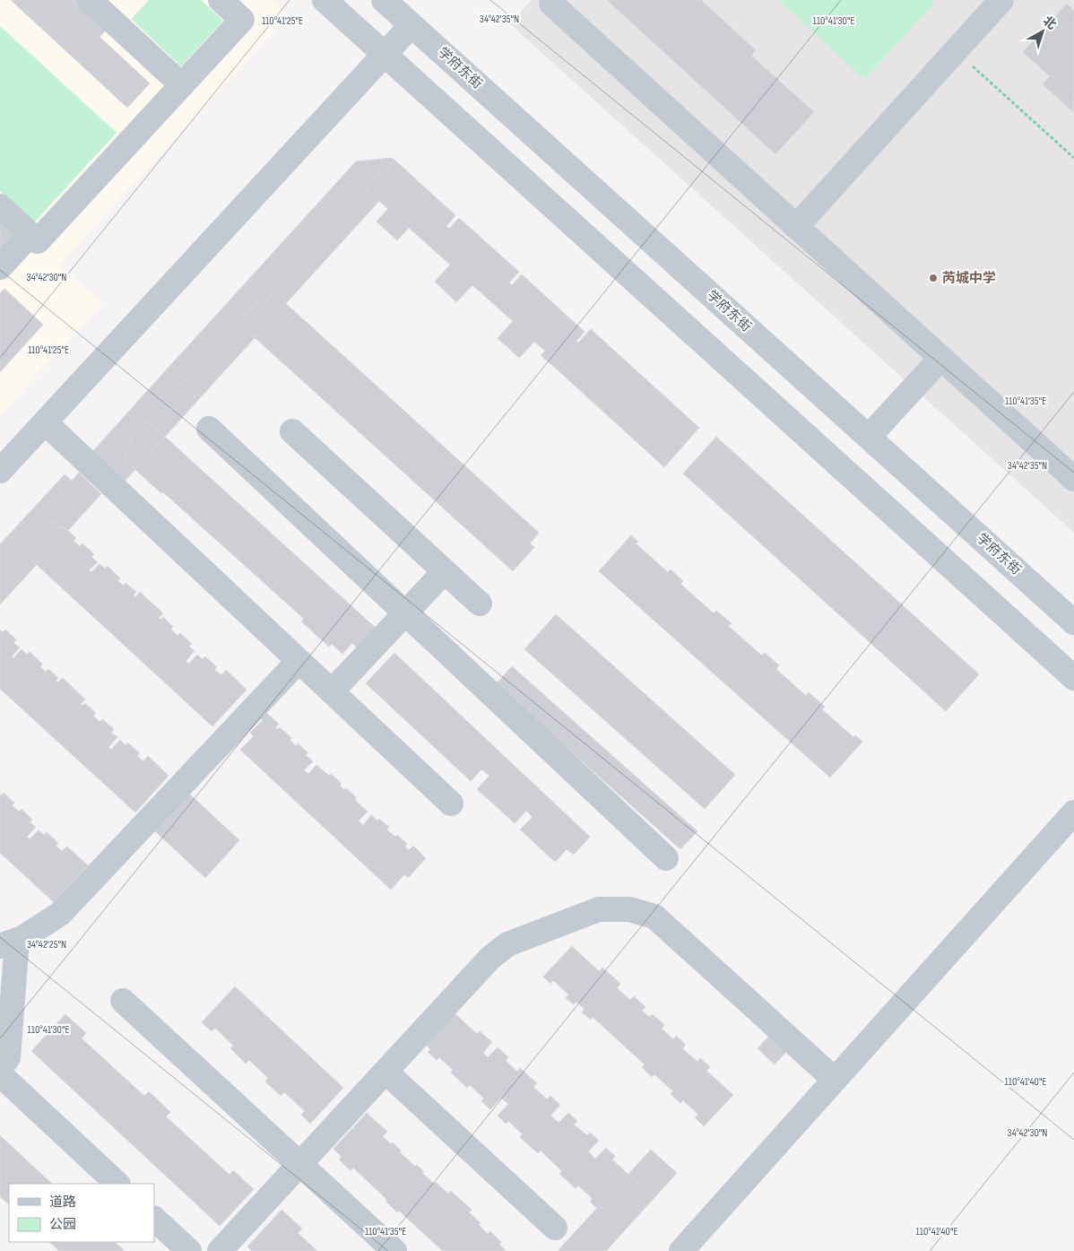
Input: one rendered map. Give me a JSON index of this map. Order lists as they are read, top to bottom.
{
  "streets": {
    "street": ["学府东街"]
  },
  "places": ["芮城中学"],
  "legend": ["道路", "公园"],
  "north": "top right",
  "coordinates": [
    "34°42'35\"N",
    "110°41'25\"E",
    "110°41'30\"E",
    "34°42'30\"N",
    "110°41'35\"E",
    "34°42'25\"N",
    "110°41'40\"E"
  ]
}
